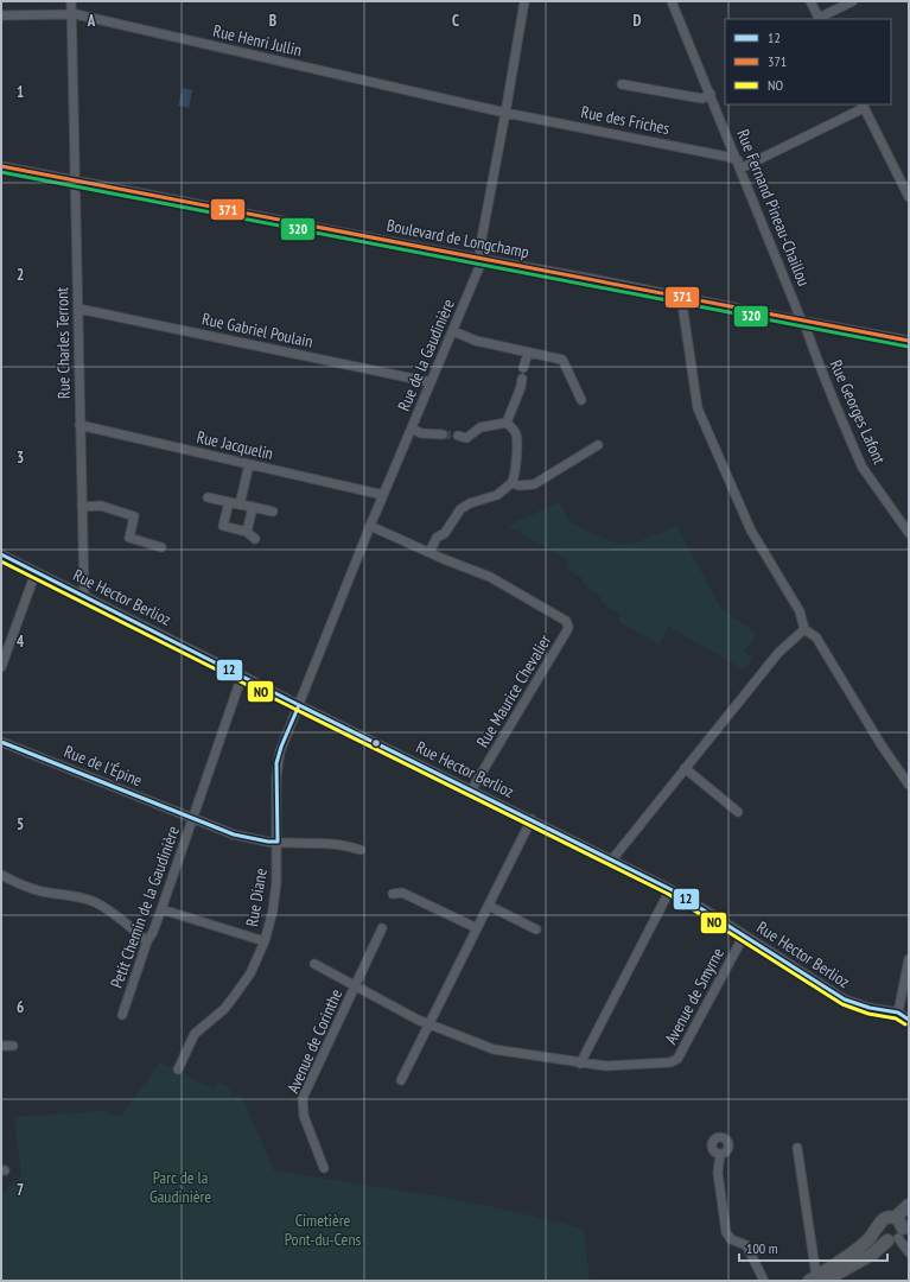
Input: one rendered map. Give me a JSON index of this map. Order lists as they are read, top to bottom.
{
  "streets": {
    "street": [
      "Rue Henri Jullin",
      "Rue des Friches",
      "Rue Fernand Pineau-Chaillou",
      "Boulevard de Longchamp",
      "Rue Gabriel Poulain",
      "Rue Charles Terront",
      "Rue de la Gaudinière",
      "Rue Georges Lafont",
      "Rue Jacquelin",
      "Rue Hector Berlioz",
      "Rue Maurice Chevalier",
      "Rue de l'Épine",
      "Rue Diane",
      "Petit Chemin de la Gaudinière",
      "Avenue de Smyrne",
      "Avenue de Corinthe"
    ]
  },
  "crossings": [
    ["Rue Henri Jullin", "Rue des Friches"],
    ["Rue Henri Jullin", "Rue Charles Terront"],
    ["Rue Henri Jullin", "Rue de la Gaudinière"],
    ["Rue des Friches", "Rue Fernand Pineau-Chaillou"],
    ["Rue des Friches", "Rue de la Gaudinière"],
    ["Rue Fernand Pineau-Chaillou", "Boulevard de Longchamp"],
    ["Rue Fernand Pineau-Chaillou", "Rue Georges Lafont"],
    ["Boulevard de Longchamp", "Rue Charles Terront"],
    ["Boulevard de Longchamp", "Rue de la Gaudinière"],
    ["Boulevard de Longchamp", "Rue Georges Lafont"],
    ["Rue Gabriel Poulain", "Rue Charles Terront"],
    ["Rue Gabriel Poulain", "Rue de la Gaudinière"],
    ["Rue Charles Terront", "Rue Jacquelin"],
    ["Rue Charles Terront", "Rue Hector Berlioz"],
    ["Rue de la Gaudinière", "Rue Jacquelin"],
    ["Rue de la Gaudinière", "Rue Hector Berlioz"],
    ["Rue de la Gaudinière", "Rue Maurice Chevalier"],
    ["Rue de la Gaudinière", "Rue Diane"],
    ["Rue Hector Berlioz", "Rue Maurice Chevalier"],
    ["Rue Hector Berlioz", "Rue Diane"],
    ["Rue Hector Berlioz", "Petit Chemin de la Gaudinière"],
    ["Rue Hector Berlioz", "Avenue de Smyrne"],
    ["Rue de l'Épine", "Rue Diane"],
    ["Rue de l'Épine", "Petit Chemin de la Gaudinière"]
  ],
  "parks": ["Parc de la Gaudinière", "Cimetière Pont-du-Cens"],
  "lines": [
    "transit line 371",
    "transit line 320",
    "transit line 12",
    "transit line NO"
  ],
  "legend": ["12", "371", "NO"],
  "scale_bar": "100 m",
  "grid": {
    "columns": [
      "A",
      "B",
      "C",
      "D"
    ],
    "rows": [
      "1",
      "2",
      "3",
      "4",
      "5",
      "6",
      "7"
    ]
  }
}
